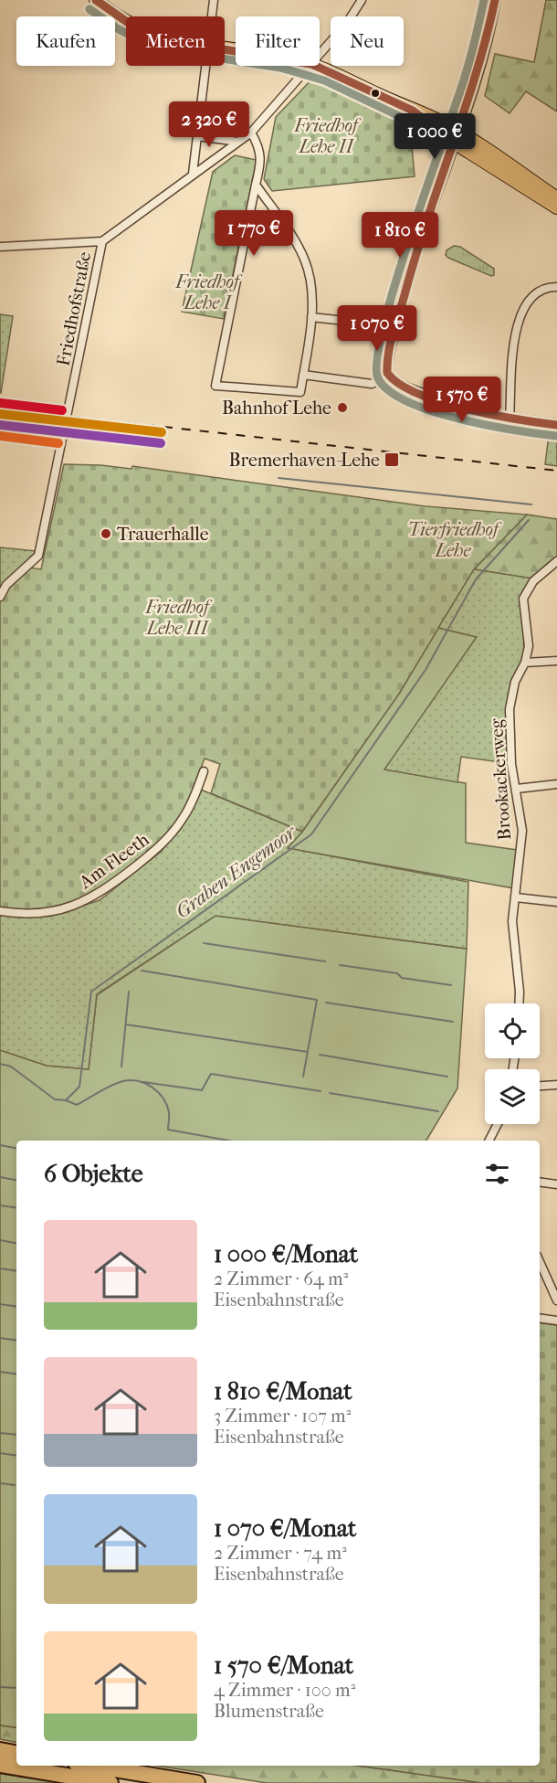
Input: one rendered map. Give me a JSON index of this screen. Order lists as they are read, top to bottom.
{
  "streets": {
    "street": ["Friedhofstraße", "Brookackerweg", "Am Fleeth"]
  },
  "water": ["Graben Engemoor"],
  "parks": [
    "Friedhof Lehe II",
    "Friedhof Lehe I",
    "Tierfriedhof Lehe",
    "Friedhof Lehe III"
  ],
  "places": {
    "other": ["Bahnhof Lehe", "Trauerhalle"],
    "transit": ["Bremerhaven-Lehe"]
  },
  "page": {
    "chip": [
      "Kaufen",
      "Mieten",
      "Filter",
      "Neu"
    ],
    "price": [
      "2 320 €",
      "1 000 €",
      "1 770 €",
      "1 810 €",
      "1 070 €",
      "1 570 €"
    ],
    "heading": "6 Objekte",
    "list": [
      {
        "name": "1 000 €/Monat",
        "note": "2 Zimmer · 64 m² · Eisenbahnstraße"
      },
      {
        "name": "1 810 €/Monat",
        "note": "3 Zimmer · 107 m² · Eisenbahnstraße"
      },
      {
        "name": "1 070 €/Monat",
        "note": "2 Zimmer · 74 m² · Eisenbahnstraße"
      },
      {
        "name": "1 570 €/Monat",
        "note": "4 Zimmer · 100 m² · Blumenstraße"
      }
    ]
  }
}
